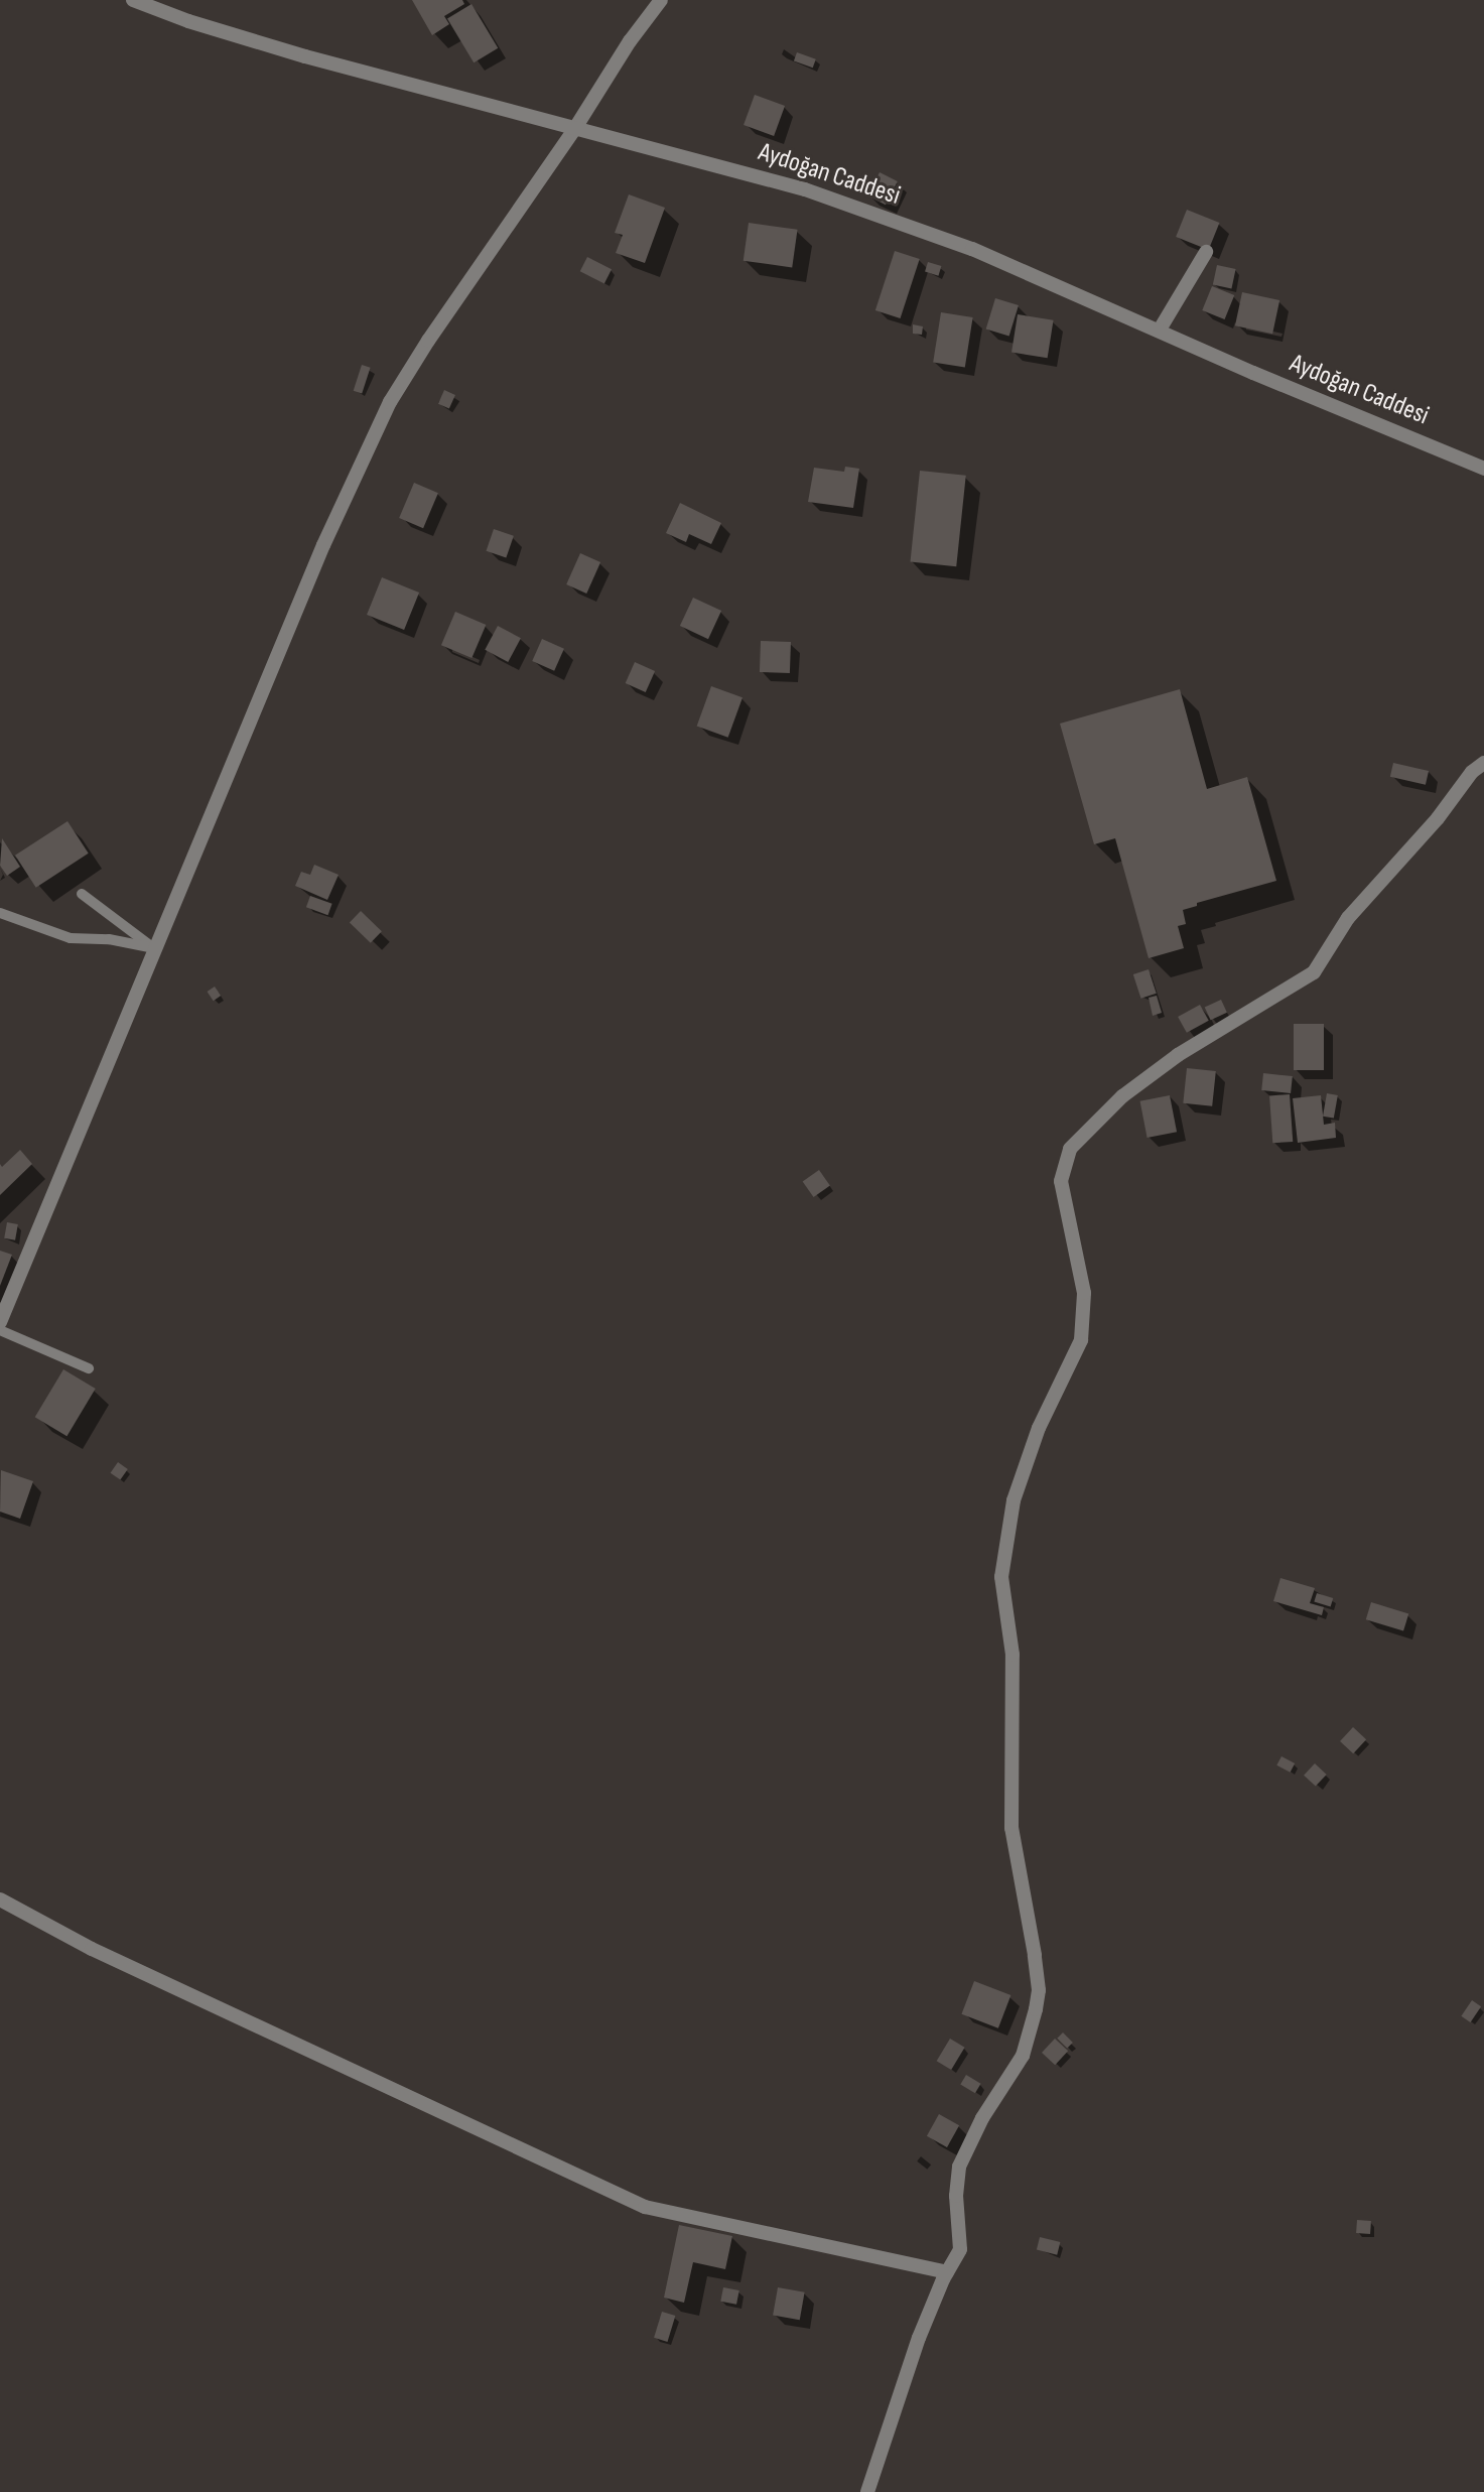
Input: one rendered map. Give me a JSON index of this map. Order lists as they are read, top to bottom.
{
  "streets": {
    "street": ["Aydoğan Caddesi"]
  }
}
